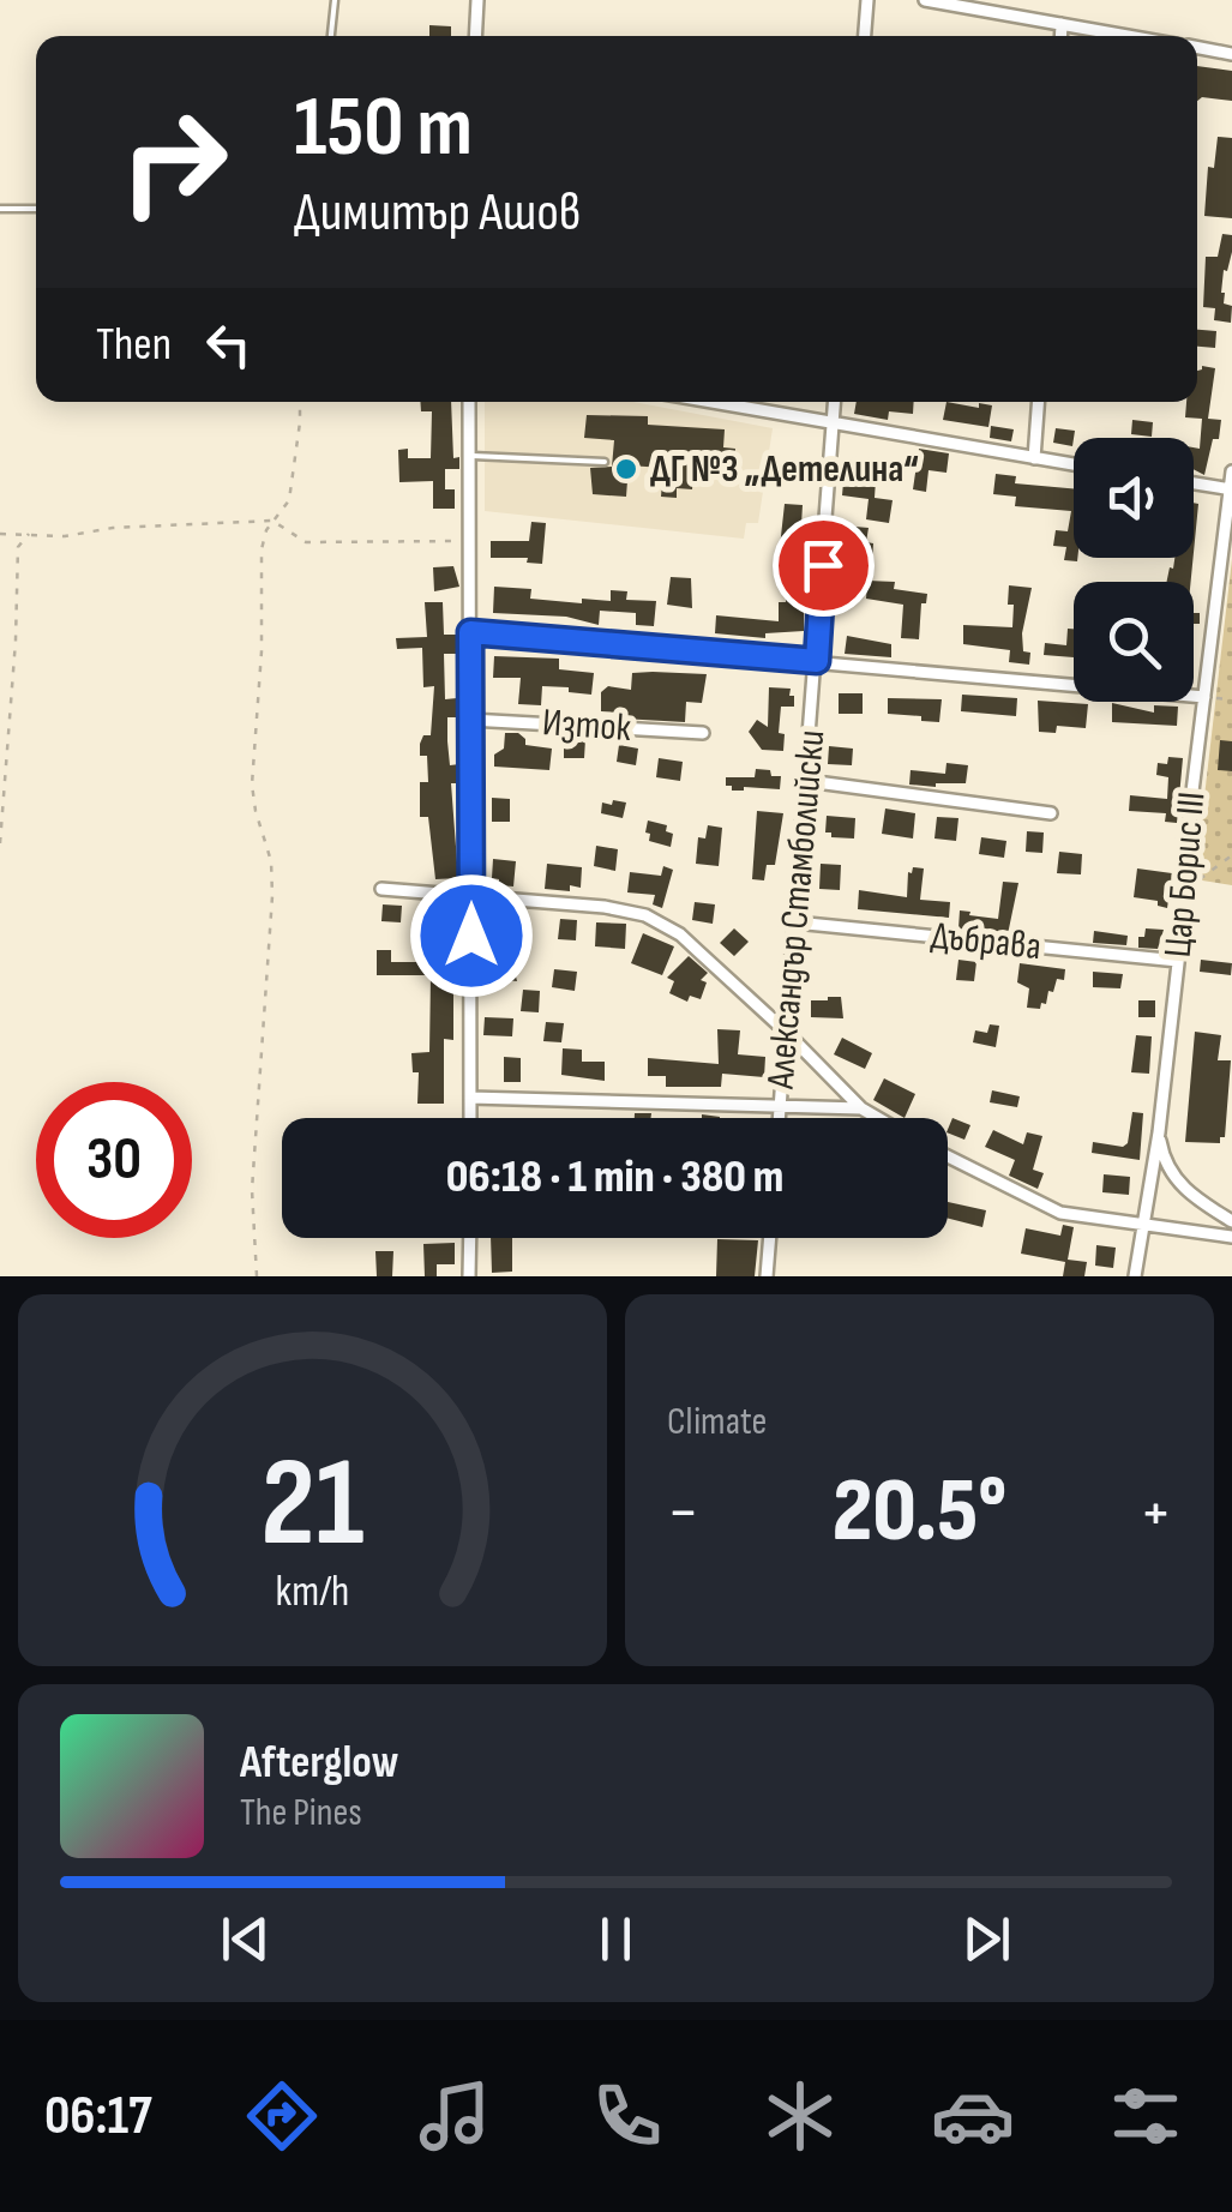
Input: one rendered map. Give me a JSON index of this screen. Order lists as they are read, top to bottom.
{
  "streets": {
    "street": [
      "Изток",
      "Цар Борис III",
      "Александър Стамболийски",
      "Дъбрава"
    ]
  },
  "crossings": [
    ["Цар Борис III", "Дъбрава"],
    ["Александър Стамболийски", "Дъбрава"]
  ],
  "places": ["ДГ №3 „Детелина“"],
  "page": {
    "turn": ["150 m", "Димитър Ашов"],
    "then": "Then",
    "limit": "30",
    "trip": "06:18 · 1 min · 380 m",
    "tile": "Climate",
    "heat": ["−", "20.5°", "+"],
    "song": ["Afterglow", "The Pines"],
    "tabs": "06:17",
    "gauge": ["21", "km/h"]
  }
}
